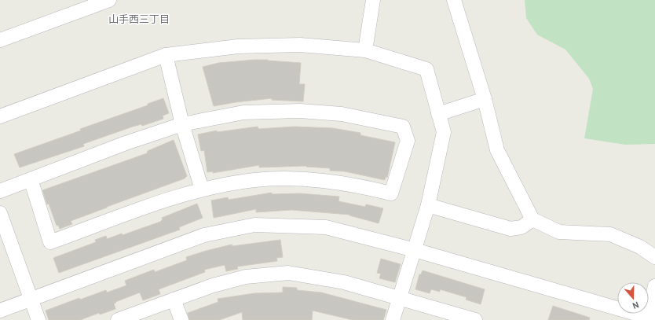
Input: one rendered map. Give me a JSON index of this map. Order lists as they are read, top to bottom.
{
  "districts": ["山手西三丁目"],
  "north": "bottom"
}
